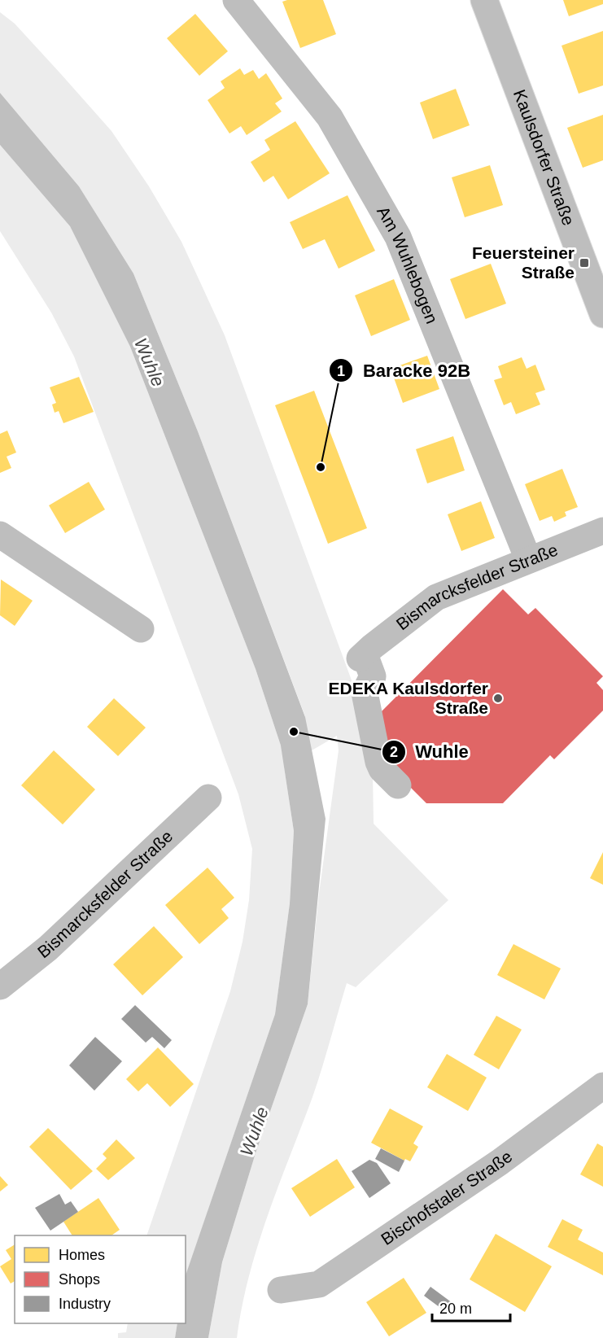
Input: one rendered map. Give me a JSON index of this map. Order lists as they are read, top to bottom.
{
  "streets": {
    "street": [
      "Kaulsdorfer Straße",
      "Am Wuhlebogen",
      "Bismarcksfelder Straße",
      "Bischofstaler Straße"
    ]
  },
  "crossings": [
    ["Am Wuhlebogen", "Bismarcksfelder Straße"]
  ],
  "water": ["Wuhle"],
  "places": {
    "transit": ["Feuersteiner Straße"],
    "other": ["Baracke 92B", "EDEKA Kaulsdorfer Straße", "Wuhle"]
  },
  "legend": ["Homes", "Shops", "Industry"],
  "scale_bar": "20 m"
}
